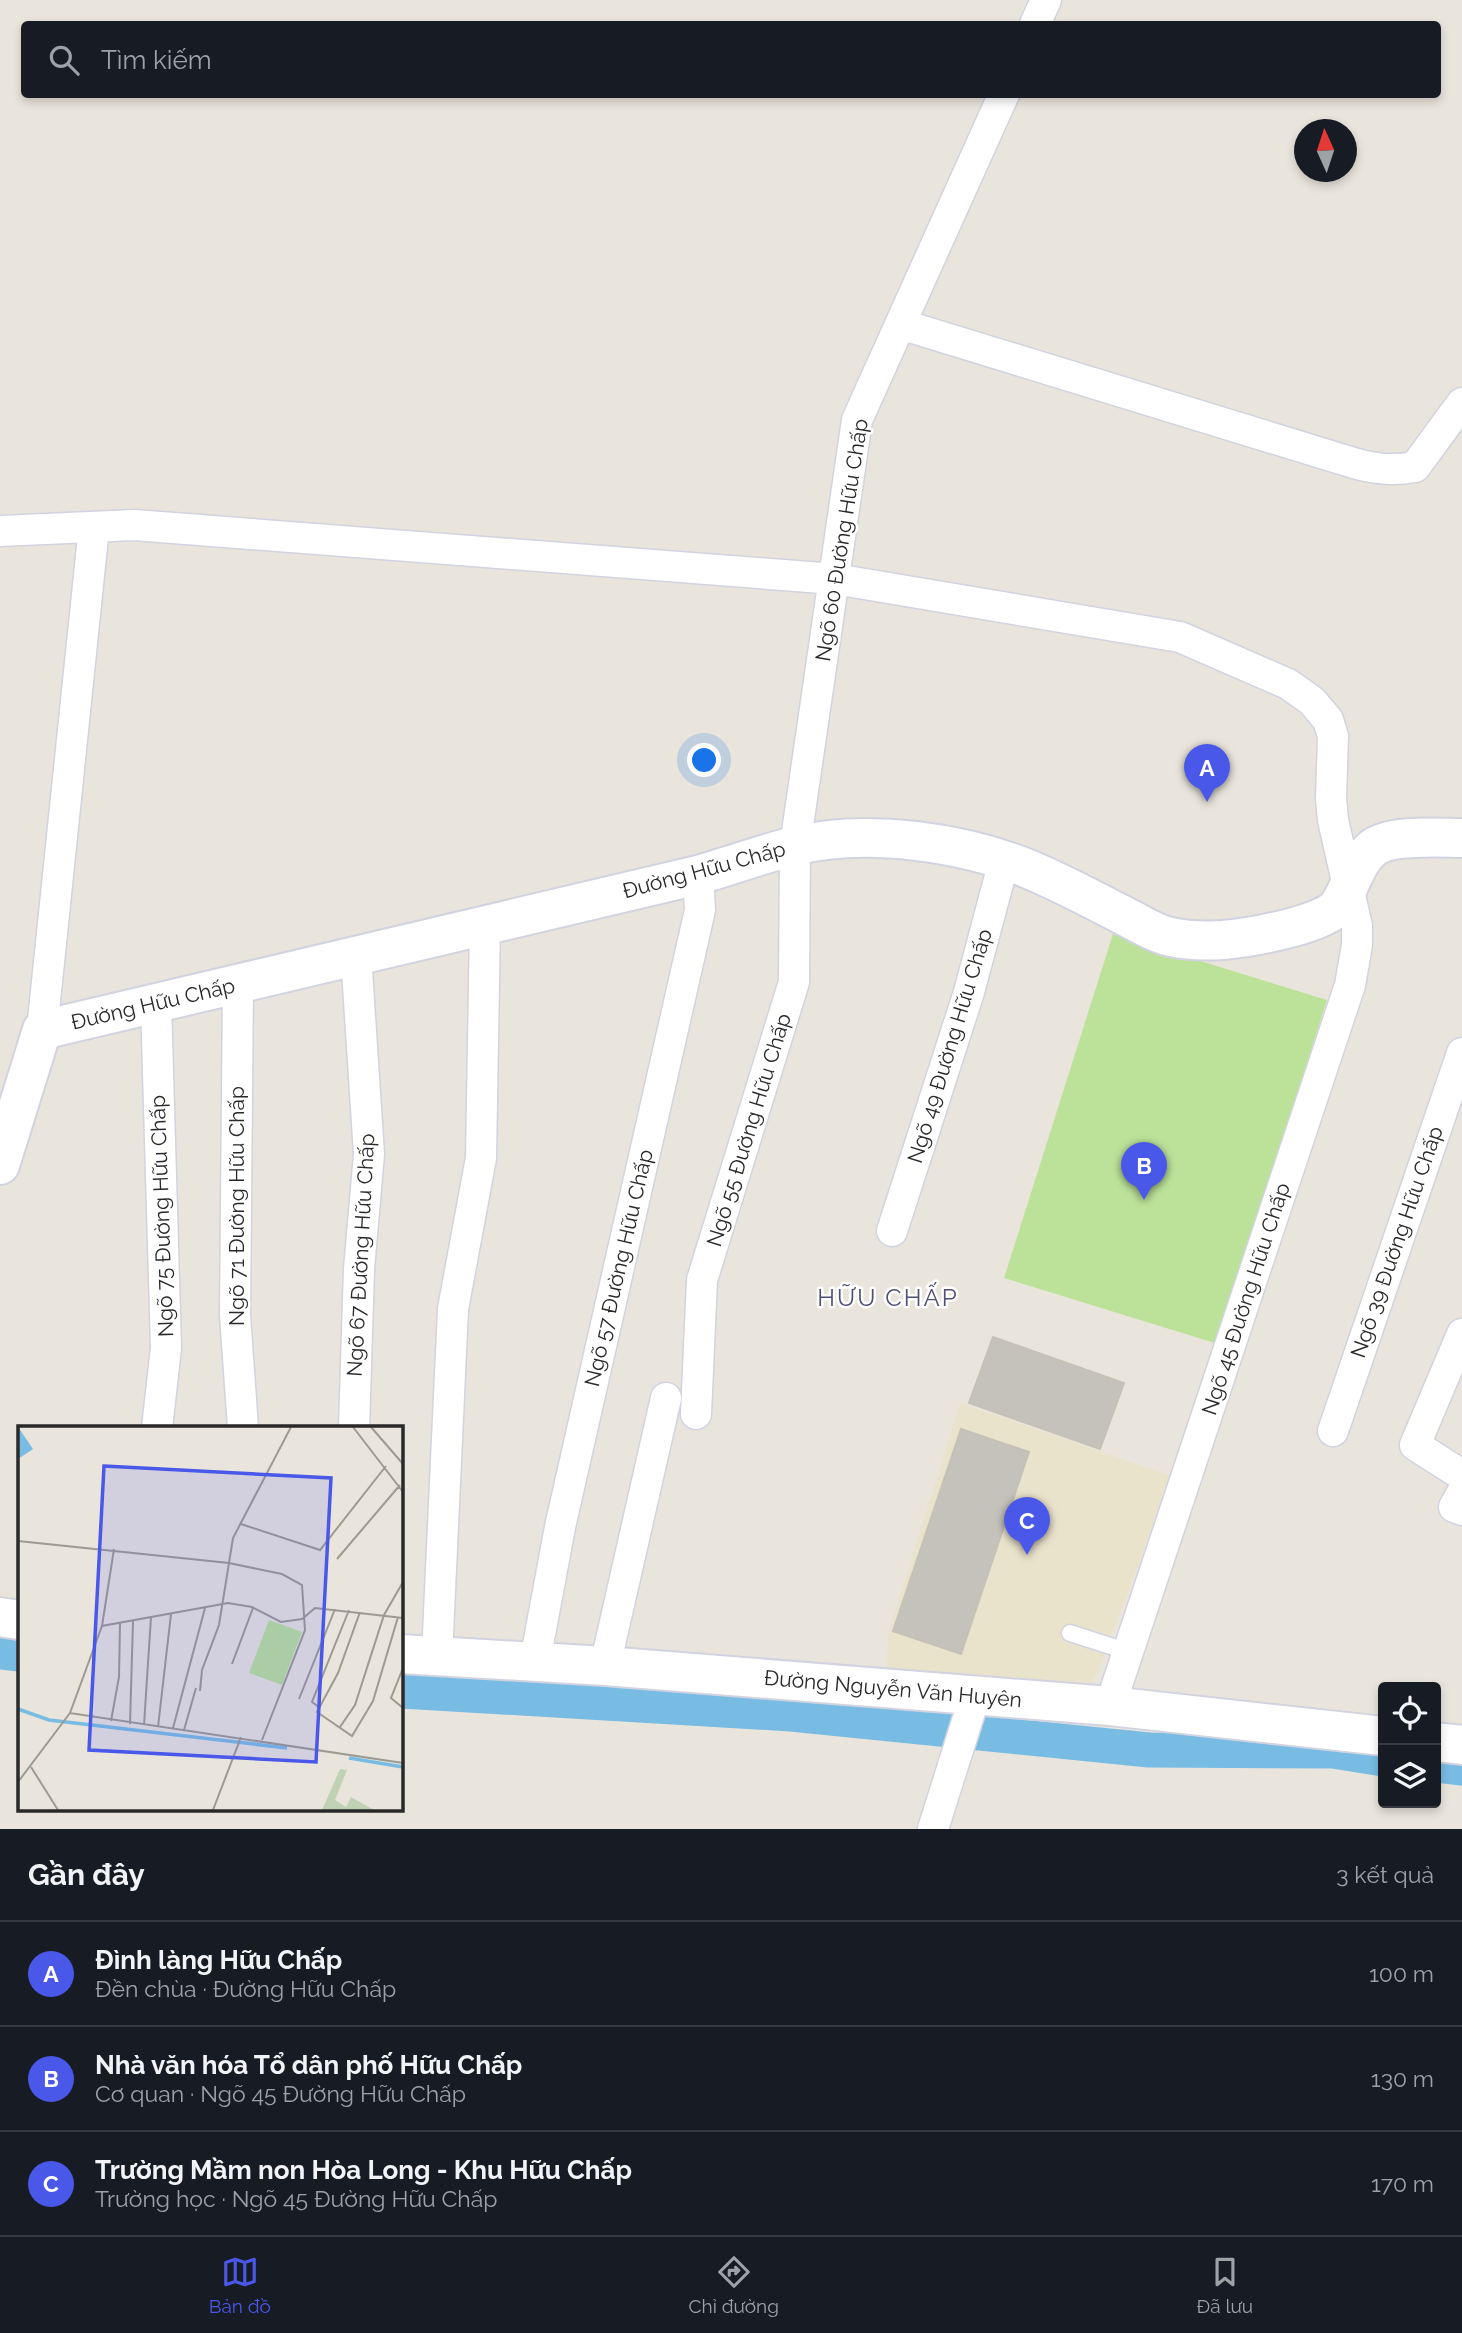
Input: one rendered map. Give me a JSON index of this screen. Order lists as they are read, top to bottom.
{
  "streets": {
    "street": [
      "Ngõ 60 Đường Hữu Chấp",
      "Đường Hữu Chấp",
      "Ngõ 49 Đường Hữu Chấp",
      "Ngõ 55 Đường Hữu Chấp",
      "Ngõ 71 Đường Hữu Chấp",
      "Ngõ 75 Đường Hữu Chấp",
      "Ngõ 39 Đường Hữu Chấp",
      "Ngõ 67 Đường Hữu Chấp",
      "Ngõ 57 Đường Hữu Chấp",
      "Ngõ 45 Đường Hữu Chấp",
      "Đường Nguyễn Văn Huyên"
    ]
  },
  "crossings": [
    ["Ngõ 60 Đường Hữu Chấp", "Đường Hữu Chấp"],
    ["Ngõ 60 Đường Hữu Chấp", "Ngõ 55 Đường Hữu Chấp"],
    ["Ngõ 60 Đường Hữu Chấp", "Ngõ 45 Đường Hữu Chấp"],
    ["Đường Hữu Chấp", "Ngõ 49 Đường Hữu Chấp"],
    ["Đường Hữu Chấp", "Ngõ 55 Đường Hữu Chấp"],
    ["Đường Hữu Chấp", "Ngõ 71 Đường Hữu Chấp"],
    ["Đường Hữu Chấp", "Ngõ 75 Đường Hữu Chấp"],
    ["Đường Hữu Chấp", "Ngõ 67 Đường Hữu Chấp"],
    ["Đường Hữu Chấp", "Ngõ 57 Đường Hữu Chấp"],
    ["Đường Hữu Chấp", "Ngõ 45 Đường Hữu Chấp"],
    ["Ngõ 57 Đường Hữu Chấp", "Đường Nguyễn Văn Huyên"],
    ["Ngõ 45 Đường Hữu Chấp", "Đường Nguyễn Văn Huyên"]
  ],
  "districts": ["HỮU CHẤP"],
  "north": "top",
  "page": {
    "search": "Tìm kiếm",
    "pins": ["A", "B", "C"],
    "heading": ["Gần đây", "3 kết quả"],
    "list": [
      {
        "mark": "A",
        "name": "Đình làng Hữu Chấp",
        "note": "Đền chùa · Đường Hữu Chấp",
        "value": "100 m"
      },
      {
        "mark": "B",
        "name": "Nhà văn hóa Tổ dân phố Hữu Chấp",
        "note": "Cơ quan · Ngõ 45 Đường Hữu Chấp",
        "value": "130 m"
      },
      {
        "mark": "C",
        "name": "Trường Mầm non Hòa Long - Khu Hữu Chấp",
        "note": "Trường học · Ngõ 45 Đường Hữu Chấp",
        "value": "170 m"
      }
    ],
    "nav": ["Bản đồ", "Chỉ đường", "Đã lưu"]
  }
}
